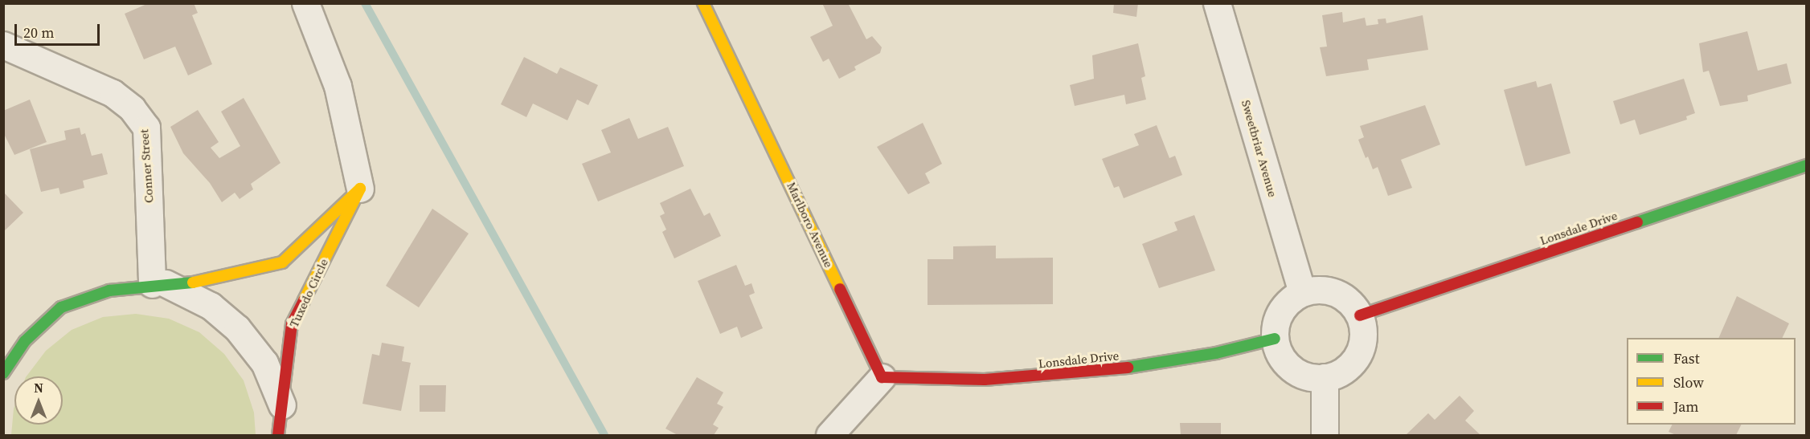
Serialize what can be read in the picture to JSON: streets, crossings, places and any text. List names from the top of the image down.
{
  "streets": {
    "street": [
      "Sweetbriar Avenue",
      "Conner Street",
      "Marlboro Avenue",
      "Lonsdale Drive",
      "Tuxedo Circle"
    ]
  },
  "crossings": [
    ["Sweetbriar Avenue", "Lonsdale Drive"],
    ["Marlboro Avenue", "Lonsdale Drive"]
  ],
  "legend": ["Fast", "Slow", "Jam"],
  "scale_bar": "20 m",
  "north": "top"
}
